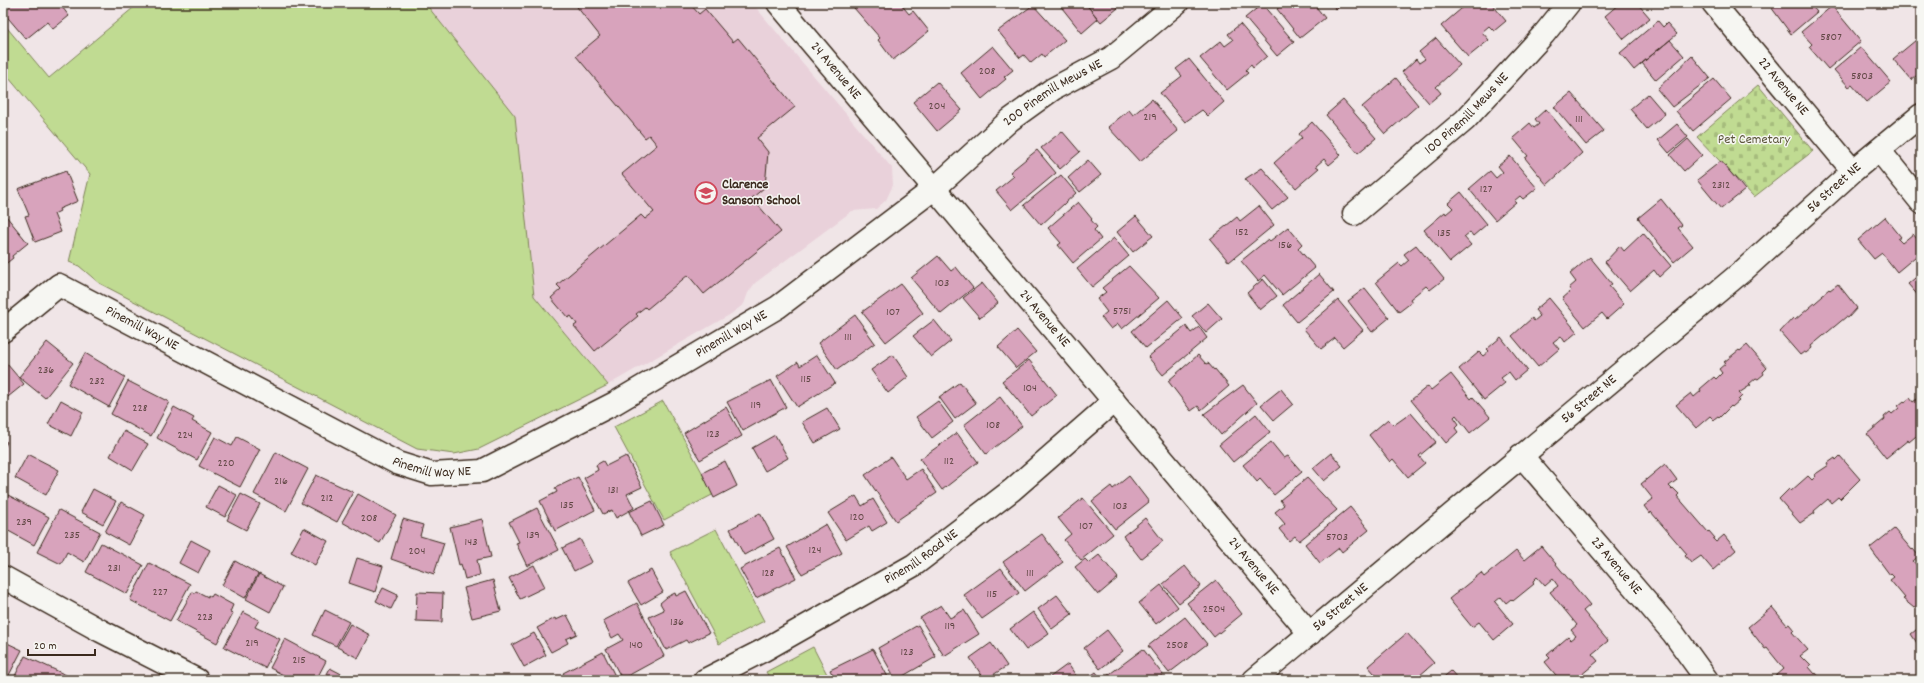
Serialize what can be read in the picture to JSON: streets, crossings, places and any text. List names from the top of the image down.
{
  "streets": {
    "street": [
      "24 Avenue NE",
      "22 Avenue NE",
      "200 Pinemill Mews NE",
      "100 Pinemill Mews NE",
      "56 Street NE",
      "Pinemill Way NE",
      "Pinemill Road NE",
      "23 Avenue NE"
    ]
  },
  "crossings": [
    ["24 Avenue NE", "200 Pinemill Mews NE"],
    ["24 Avenue NE", "56 Street NE"],
    ["24 Avenue NE", "Pinemill Way NE"],
    ["24 Avenue NE", "Pinemill Road NE"],
    ["22 Avenue NE", "56 Street NE"],
    ["200 Pinemill Mews NE", "Pinemill Way NE"],
    ["56 Street NE", "23 Avenue NE"]
  ],
  "parks": ["Pet Cemetary"],
  "places": {
    "school or university": ["Clarence Sansom School"]
  },
  "house_numbers": [
    "5807",
    "208",
    "5803",
    "204",
    "219",
    "111",
    "2312",
    "127",
    "152",
    "135",
    "156",
    "103",
    "5751",
    "107",
    "111",
    "236",
    "115",
    "232",
    "104",
    "119",
    "228",
    "108",
    "123",
    "224",
    "112",
    "220",
    "216",
    "131",
    "212",
    "135",
    "103",
    "120",
    "208",
    "239",
    "107",
    "235",
    "139",
    "5703",
    "143",
    "124",
    "204",
    "231",
    "128",
    "111",
    "227",
    "115",
    "2504",
    "223",
    "136",
    "119",
    "219",
    "140",
    "2508",
    "123",
    "215"
  ],
  "scale_bar": "20 m"
}
